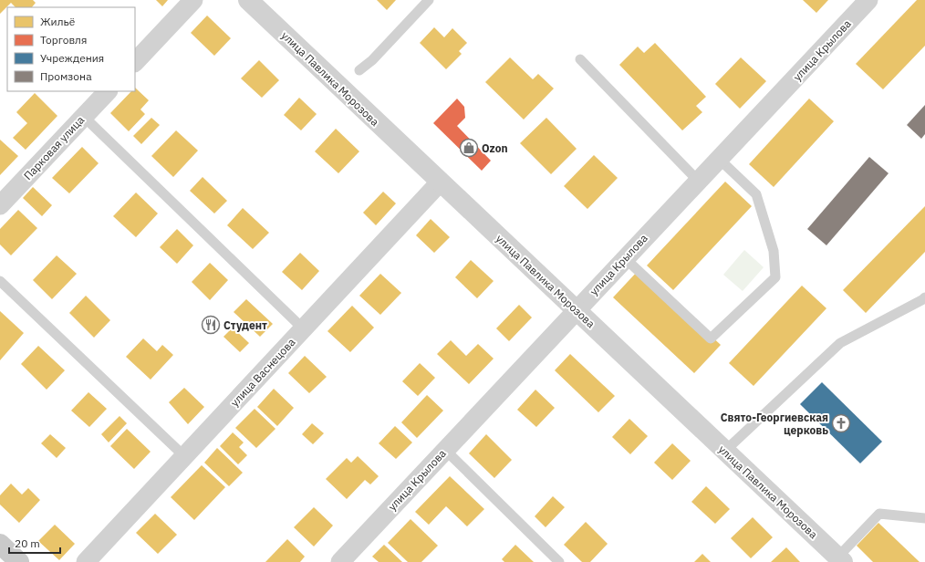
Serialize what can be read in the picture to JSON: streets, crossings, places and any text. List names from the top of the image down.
{
  "streets": {
    "street": [
      "улица Крылова",
      "улица Павлика Морозова",
      "Парковая улица",
      "улица Васнецова"
    ]
  },
  "crossings": [
    ["улица Крылова", "улица Павлика Морозова"],
    ["улица Павлика Морозова", "улица Васнецова"]
  ],
  "places": {
    "shop": ["Ozon"],
    "restaurant": ["Студент"],
    "church": ["Свято-Георгиевская церковь"]
  },
  "legend": [
    "Жильё",
    "Торговля",
    "Учреждения",
    "Промзона"
  ],
  "scale_bar": "20 m"
}
